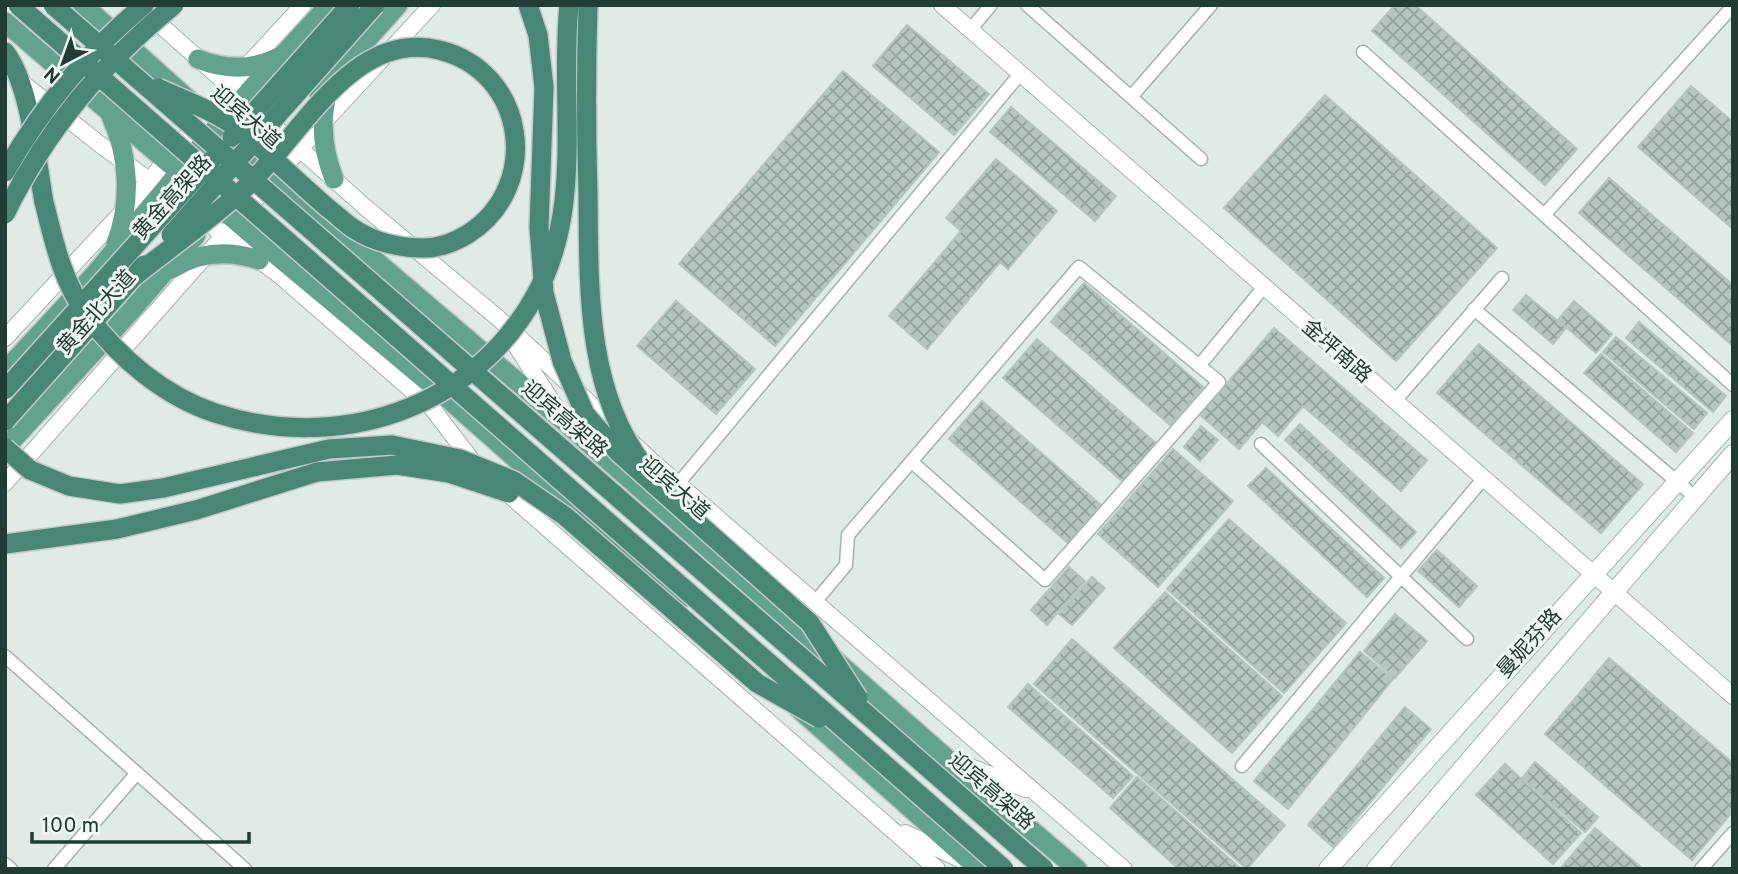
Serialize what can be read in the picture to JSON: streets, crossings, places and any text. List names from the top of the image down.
{
  "streets": {
    "highway": ["黄金高架路", "迎宾高架路"],
    "main road": ["迎宾大道", "黄金北大道", "曼妮芬路"],
    "street": ["金坪南路"]
  },
  "crossings": [
    ["迎宾大道", "黄金北大道"],
    ["金坪南路", "曼妮芬路"]
  ],
  "scale_bar": "100 m",
  "north": "bottom left"
}
